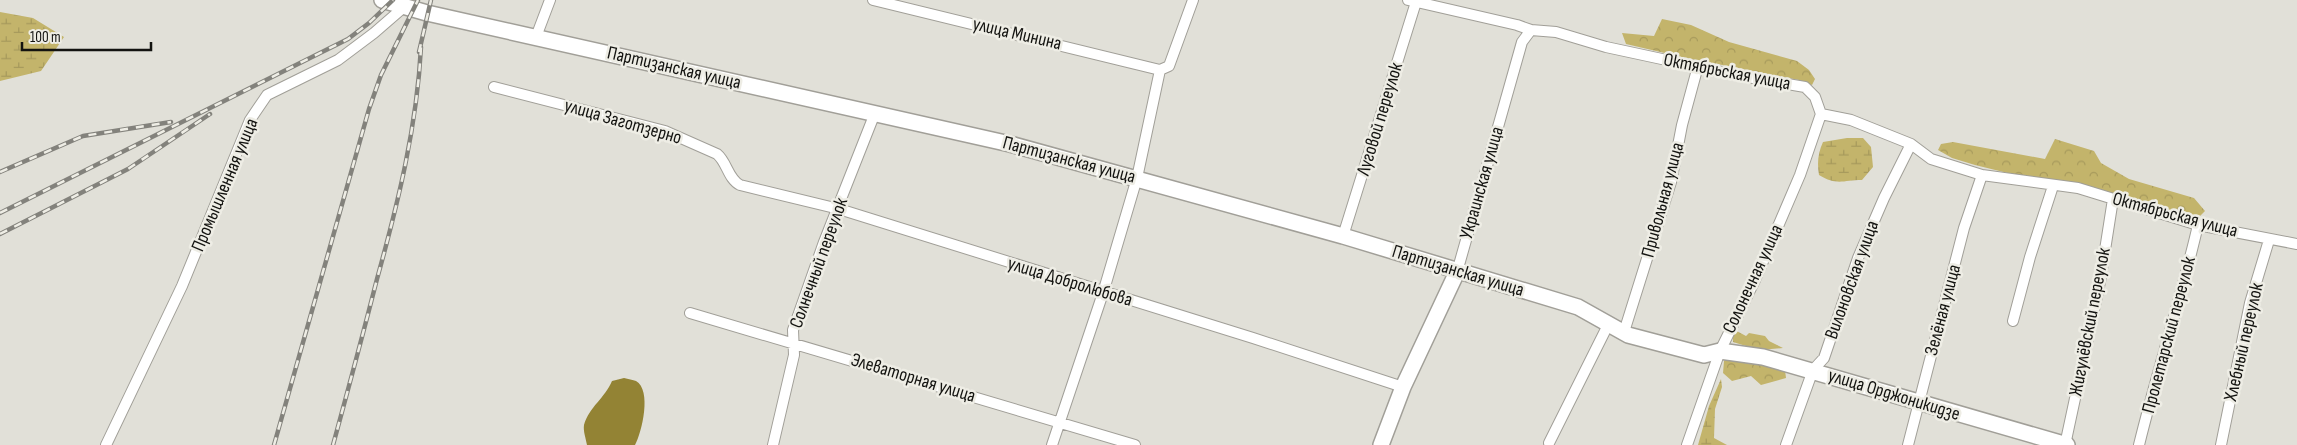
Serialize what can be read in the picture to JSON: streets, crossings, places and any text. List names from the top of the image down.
{
  "streets": {
    "street": [
      "улица Минина",
      "Партизанская улица",
      "Октябрьская улица",
      "Луговой переулок",
      "улица Заготзерно",
      "Украинская улица",
      "Промышленная улица",
      "Привольная улица",
      "Солнечный переулок",
      "Солонечная улица",
      "Вилоновская улица",
      "улица Добролюбова",
      "Зелёная улица",
      "Жигулёвский переулок",
      "Пролетарский переулок",
      "Хлебный переулок",
      "Элеваторная улица",
      "улица Орджоникидзе"
    ]
  },
  "crossings": [
    ["Партизанская улица", "Луговой переулок"],
    ["Партизанская улица", "Украинская улица"],
    ["Партизанская улица", "Промышленная улица"],
    ["Партизанская улица", "Привольная улица"],
    ["Партизанская улица", "Солнечный переулок"],
    ["Партизанская улица", "Солонечная улица"],
    ["Партизанская улица", "улица Орджоникидзе"],
    ["Октябрьская улица", "Луговой переулок"],
    ["Октябрьская улица", "Украинская улица"],
    ["Октябрьская улица", "Привольная улица"],
    ["Октябрьская улица", "Солонечная улица"],
    ["Октябрьская улица", "Вилоновская улица"],
    ["Октябрьская улица", "Зелёная улица"],
    ["Октябрьская улица", "Жигулёвский переулок"],
    ["Октябрьская улица", "Пролетарский переулок"],
    ["Октябрьская улица", "Хлебный переулок"],
    ["улица Заготзерно", "улица Добролюбова"],
    ["Украинская улица", "улица Добролюбова"],
    ["Солнечный переулок", "улица Добролюбова"],
    ["Солнечный переулок", "Элеваторная улица"],
    ["Солонечная улица", "улица Орджоникидзе"],
    ["Вилоновская улица", "улица Орджоникидзе"],
    ["Зелёная улица", "улица Орджоникидзе"],
    ["Жигулёвский переулок", "улица Орджоникидзе"]
  ],
  "scale_bar": "100 m"
}
